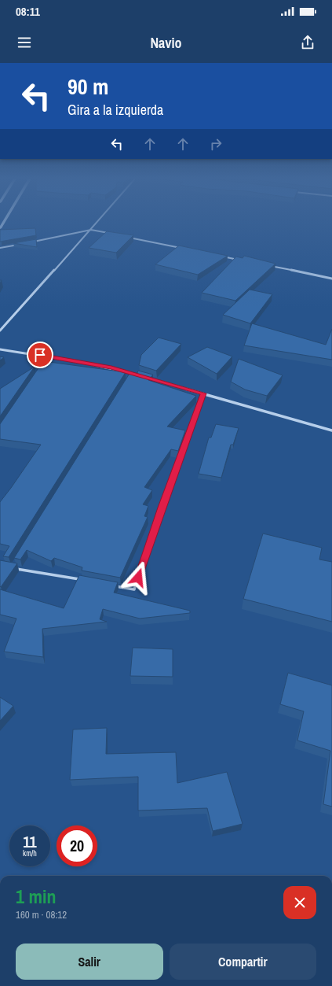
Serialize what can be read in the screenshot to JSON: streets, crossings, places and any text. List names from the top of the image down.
{
  "page": {
    "status": "08:11",
    "header": "Navio",
    "turn": ["90 m", "Gira a la izquierda"],
    "speed": "11 km/h",
    "limit": "20",
    "heading": ["1 min", "160 m · 08:12"],
    "buttons": ["Salir", "Compartir"]
  }
}
